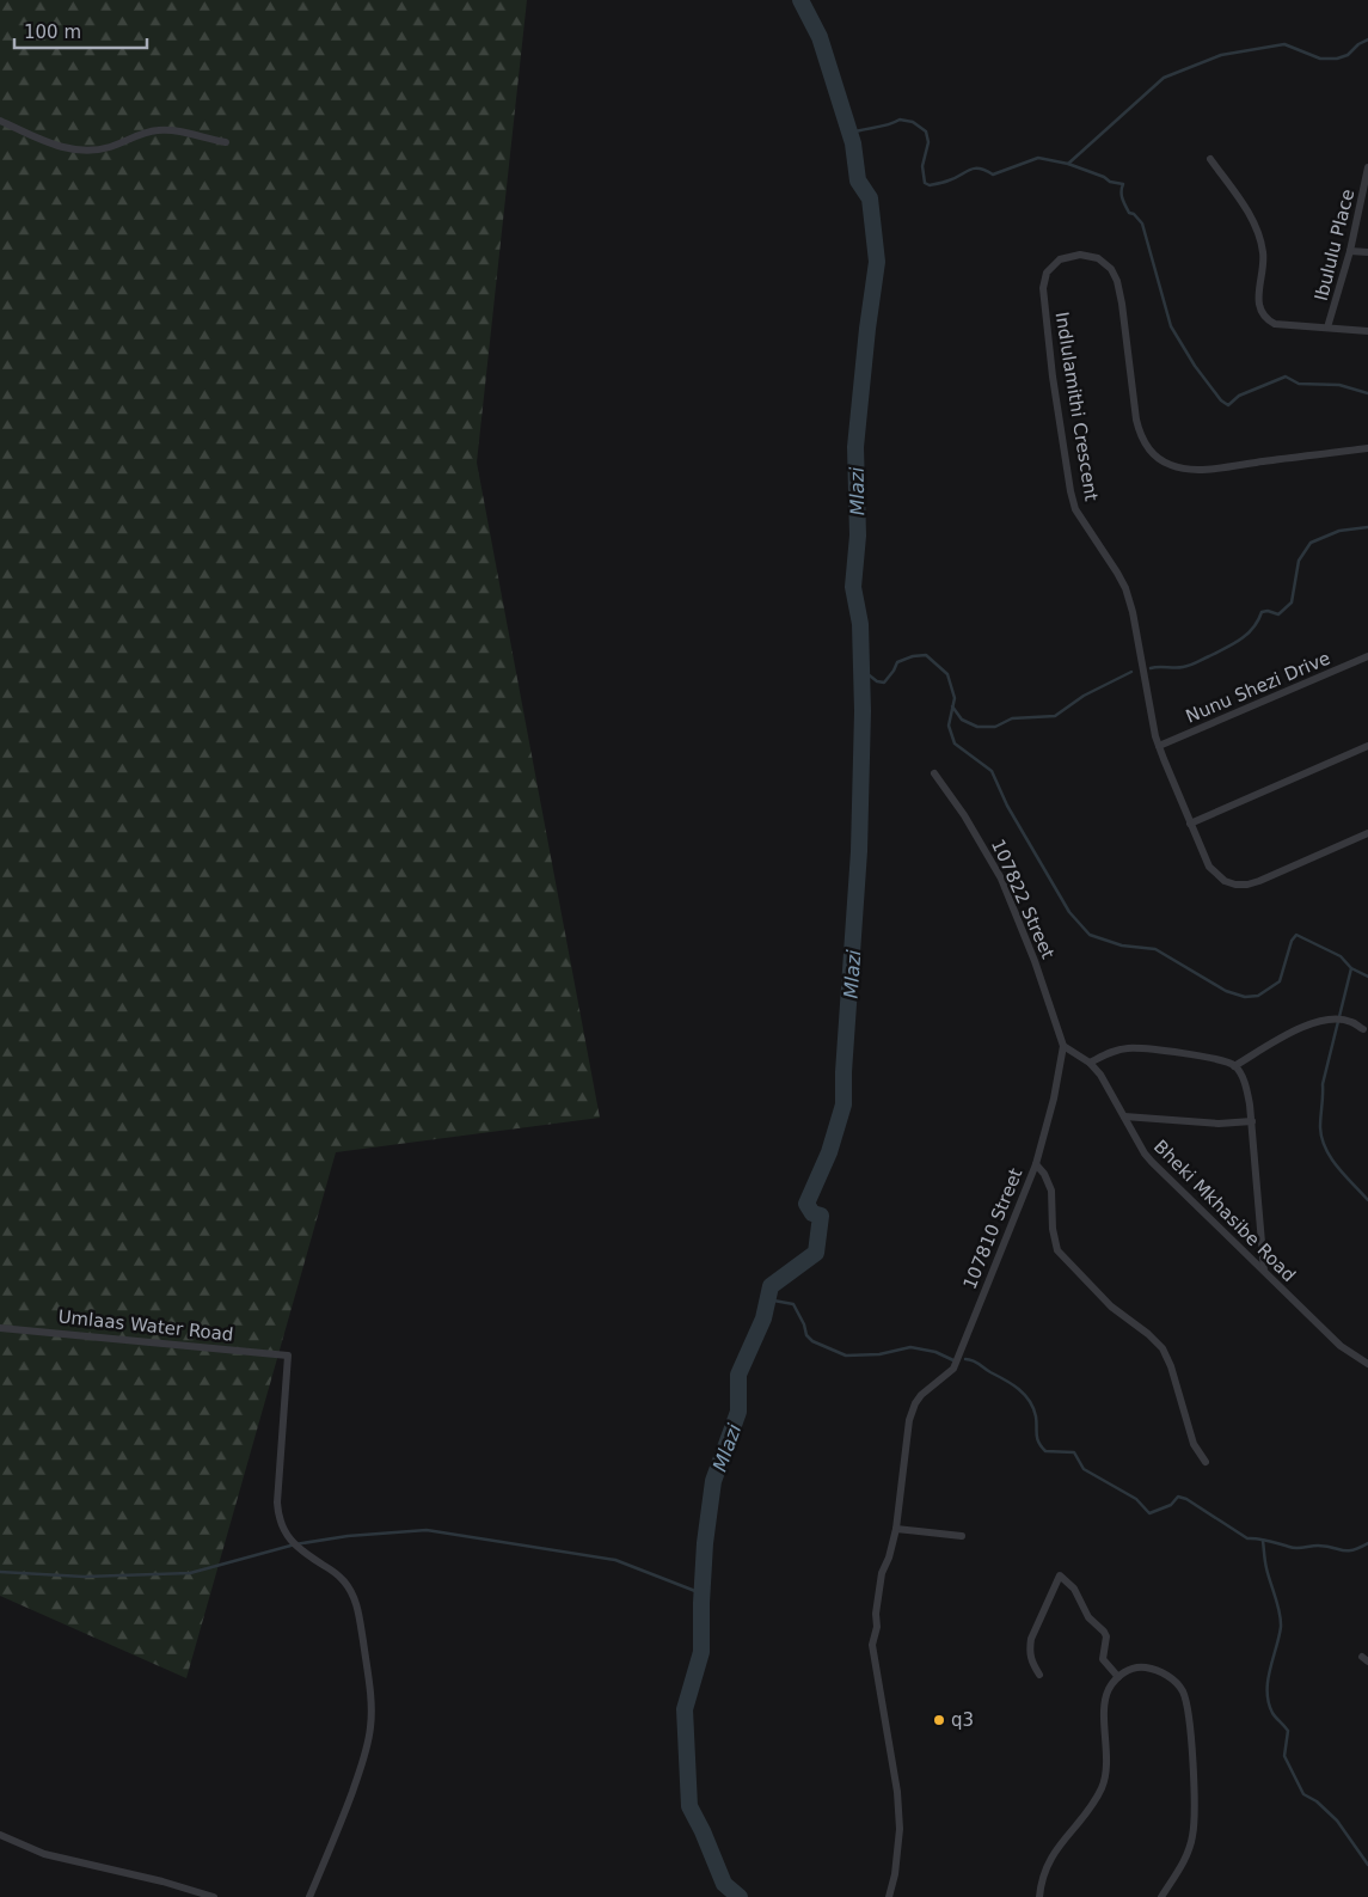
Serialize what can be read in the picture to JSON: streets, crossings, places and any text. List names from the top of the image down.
{
  "streets": {
    "street": [
      "Ibululu Place",
      "Indlulamithi Crescent",
      "Nunu Shezi Drive",
      "107822 Street",
      "Bheki Mkhasibe Road",
      "107810 Street",
      "Umlaas Water Road"
    ]
  },
  "crossings": [
    ["Indlulamithi Crescent", "Nunu Shezi Drive"],
    ["107822 Street", "Bheki Mkhasibe Road"],
    ["107822 Street", "107810 Street"],
    ["Bheki Mkhasibe Road", "107810 Street"]
  ],
  "water": ["Mlazi"],
  "places": ["q3"],
  "scale_bar": "100 m"
}
